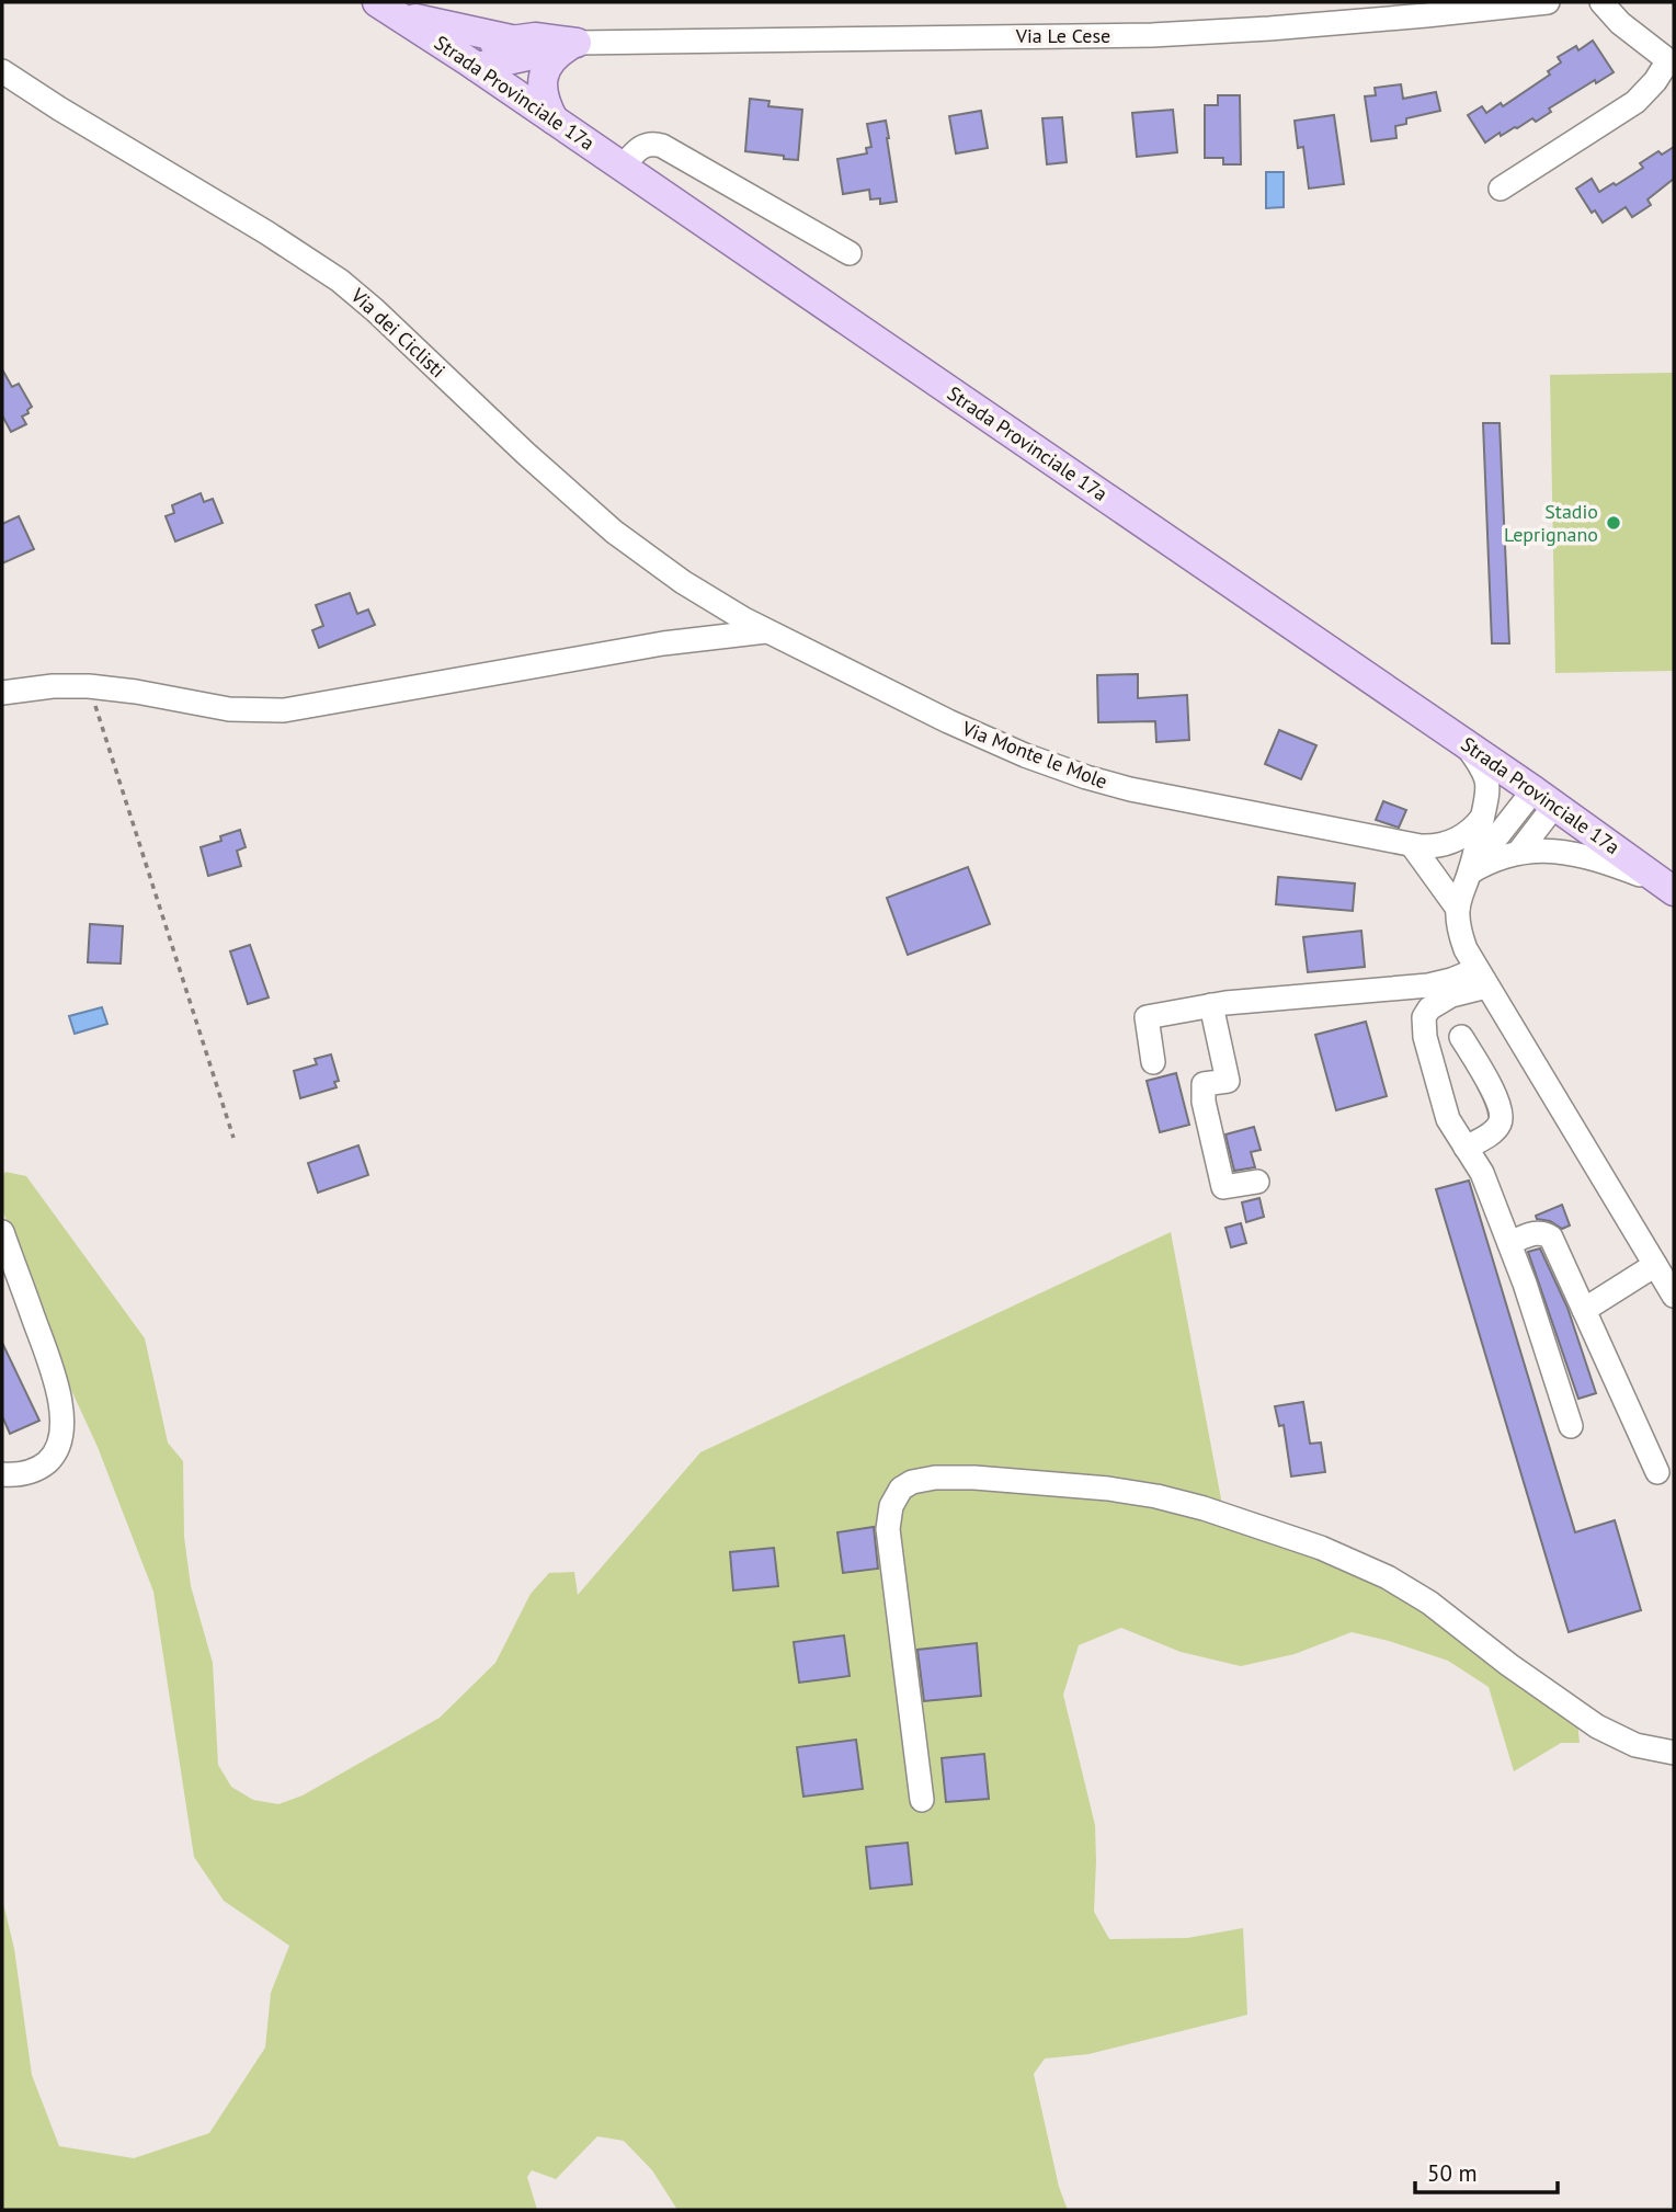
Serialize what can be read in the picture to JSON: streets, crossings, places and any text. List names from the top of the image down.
{
  "streets": {
    "main road": ["Strada Provinciale 17a"],
    "street": ["Via Le Cese", "Via dei Ciclisti", "Via Monte le Mole"]
  },
  "crossings": [
    ["Via dei Ciclisti", "Via Monte le Mole"]
  ],
  "places": ["Stadio Leprignano"],
  "scale_bar": "50 m"
}
